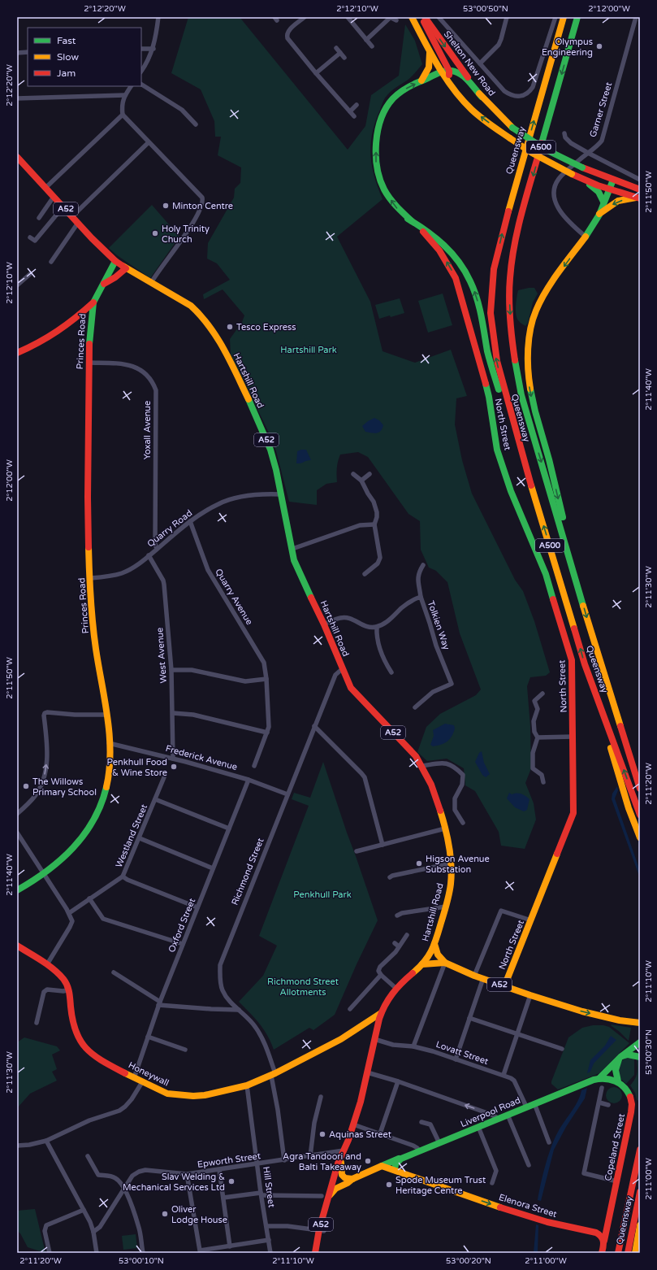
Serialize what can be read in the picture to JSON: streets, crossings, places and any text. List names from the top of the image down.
{
  "streets": {
    "main road": [
      "Shelton New Road",
      "A500",
      "Queensway",
      "A52",
      "Princes Road",
      "Hartshill Road",
      "North Street",
      "Honeywall",
      "Liverpool Road",
      "Copeland Street",
      "Elenora Street"
    ],
    "street": [
      "Garner Street",
      "Yoxall Avenue",
      "Quarry Road",
      "Quarry Avenue",
      "Tolkien Way",
      "West Avenue",
      "Frederick Avenue",
      "Westland Street",
      "Richmond Street",
      "Oxford Street",
      "Lovatt Street",
      "Epworth Street",
      "Hill Street"
    ]
  },
  "crossings": [
    ["A52", "Hartshill Road"],
    ["A52", "North Street"],
    ["A52", "Liverpool Road"],
    ["Princes Road", "Hartshill Road"],
    ["Princes Road", "Yoxall Avenue"],
    ["Princes Road", "Quarry Road"],
    ["Princes Road", "Frederick Avenue"],
    ["Hartshill Road", "Quarry Road"],
    ["Hartshill Road", "Richmond Street"],
    ["Hartshill Road", "Lovatt Street"],
    ["Hartshill Road", "Honeywall"],
    ["Hartshill Road", "Liverpool Road"],
    ["Hartshill Road", "Epworth Street"],
    ["Yoxall Avenue", "Quarry Road"],
    ["Quarry Road", "Quarry Avenue"],
    ["Quarry Road", "West Avenue"],
    ["West Avenue", "Frederick Avenue"],
    ["Frederick Avenue", "Richmond Street"],
    ["Frederick Avenue", "Oxford Street"],
    ["Richmond Street", "Honeywall"],
    ["Richmond Street", "Epworth Street"],
    ["Oxford Street", "Honeywall"],
    ["Lovatt Street", "Liverpool Road"],
    ["Honeywall", "Hill Street"],
    ["Liverpool Road", "Elenora Street"],
    ["Epworth Street", "Hill Street"]
  ],
  "one_way": ["Elenora Street"],
  "parks": ["Hartshill Park", "Penkhull Park", "Richmond Street Allotments"],
  "places": [
    "Olympus Engineering",
    "Minton Centre",
    "Holy Trinity Church",
    "Tesco Express",
    "Penkhull Food & Wine Store",
    "The Willows Primary School",
    "Higson Avenue Substation",
    "Aquinas Street",
    "Agra Tandoori and Balti Takeaway",
    "Slav Welding & Mechanical Services Ltd",
    "Spode Museum Trust Heritage Centre",
    "Oliver Lodge House"
  ],
  "legend": ["Fast", "Slow", "Jam"],
  "coordinates": [
    "2°12'20\"W",
    "2°12'10\"W",
    "53°00'50\"N",
    "2°12'00\"W",
    "2°11'50\"W",
    "2°11'40\"W",
    "2°11'30\"W",
    "2°11'20\"W",
    "2°11'10\"W",
    "53°00'30\"N",
    "2°11'00\"W",
    "53°00'10\"N",
    "53°00'20\"N"
  ]
}
